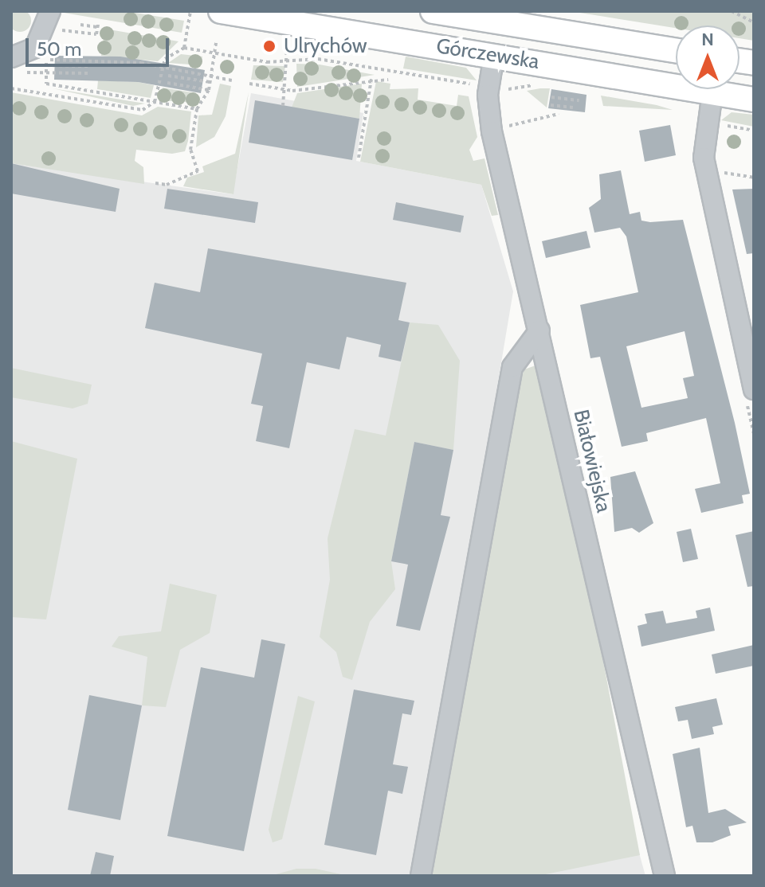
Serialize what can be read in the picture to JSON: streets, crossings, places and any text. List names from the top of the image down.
{
  "streets": {
    "main road": ["Górczewska"],
    "street": ["Białowiejska"]
  },
  "crossings": [
    ["Górczewska", "Białowiejska"]
  ],
  "places": ["Ulrychów"],
  "scale_bar": "50 m",
  "north": "top"
}
